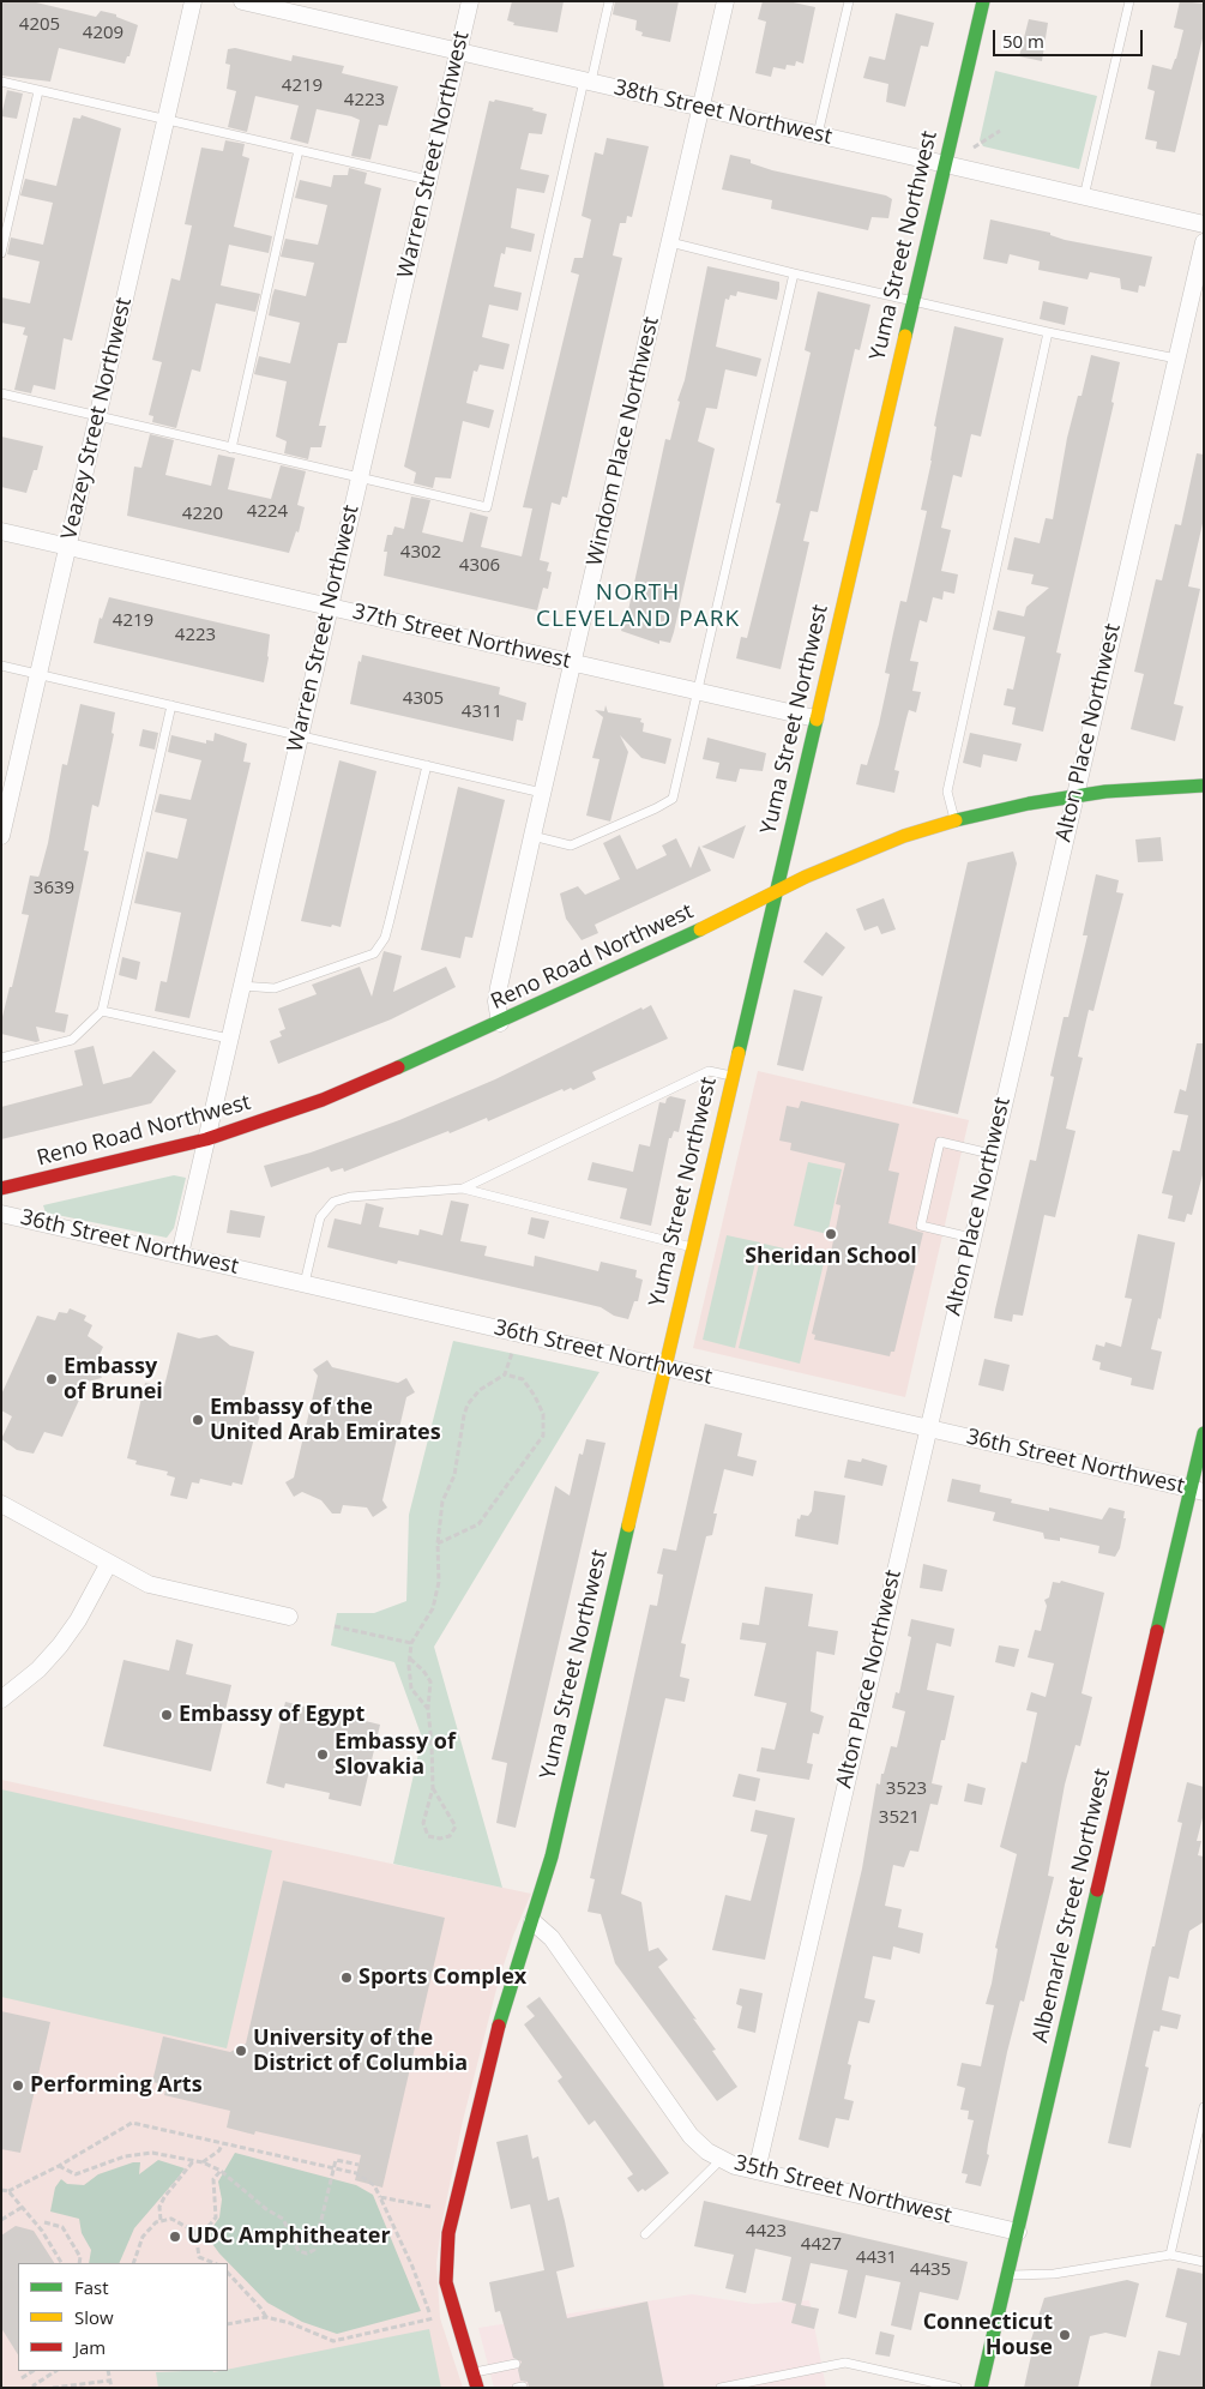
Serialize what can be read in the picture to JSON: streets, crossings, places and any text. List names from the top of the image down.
{
  "streets": {
    "street": [
      "38th Street Northwest",
      "Warren Street Northwest",
      "Yuma Street Northwest",
      "Veazey Street Northwest",
      "Windom Place Northwest",
      "37th Street Northwest",
      "Alton Place Northwest",
      "Reno Road Northwest",
      "36th Street Northwest",
      "Albemarle Street Northwest",
      "35th Street Northwest"
    ]
  },
  "crossings": [
    ["38th Street Northwest", "Warren Street Northwest"],
    ["38th Street Northwest", "Yuma Street Northwest"],
    ["38th Street Northwest", "Windom Place Northwest"],
    ["Warren Street Northwest", "37th Street Northwest"],
    ["Warren Street Northwest", "Reno Road Northwest"],
    ["Warren Street Northwest", "36th Street Northwest"],
    ["Yuma Street Northwest", "37th Street Northwest"],
    ["Yuma Street Northwest", "Reno Road Northwest"],
    ["Yuma Street Northwest", "36th Street Northwest"],
    ["Yuma Street Northwest", "35th Street Northwest"],
    ["Veazey Street Northwest", "37th Street Northwest"],
    ["Windom Place Northwest", "37th Street Northwest"],
    ["Windom Place Northwest", "Reno Road Northwest"],
    ["Alton Place Northwest", "Reno Road Northwest"],
    ["Alton Place Northwest", "36th Street Northwest"],
    ["Alton Place Northwest", "35th Street Northwest"],
    ["36th Street Northwest", "Albemarle Street Northwest"],
    ["Albemarle Street Northwest", "35th Street Northwest"]
  ],
  "districts": ["NORTH CLEVELAND PARK"],
  "places": [
    "Sheridan School",
    "Embassy of Brunei",
    "Embassy of the United Arab Emirates",
    "Embassy of Egypt",
    "Embassy of Slovakia",
    "Sports Complex",
    "University of the District of Columbia",
    "Performing Arts",
    "UDC Amphitheater",
    "Connecticut House"
  ],
  "house_numbers": [
    "4205",
    "4209",
    "4219",
    "4223",
    "4224",
    "4220",
    "4302",
    "4306",
    "4219",
    "4223",
    "4305",
    "4311",
    "3639",
    "3523",
    "3521",
    "4423",
    "4427",
    "4431",
    "4435"
  ],
  "legend": ["Fast", "Slow", "Jam"],
  "scale_bar": "50 m"
}
